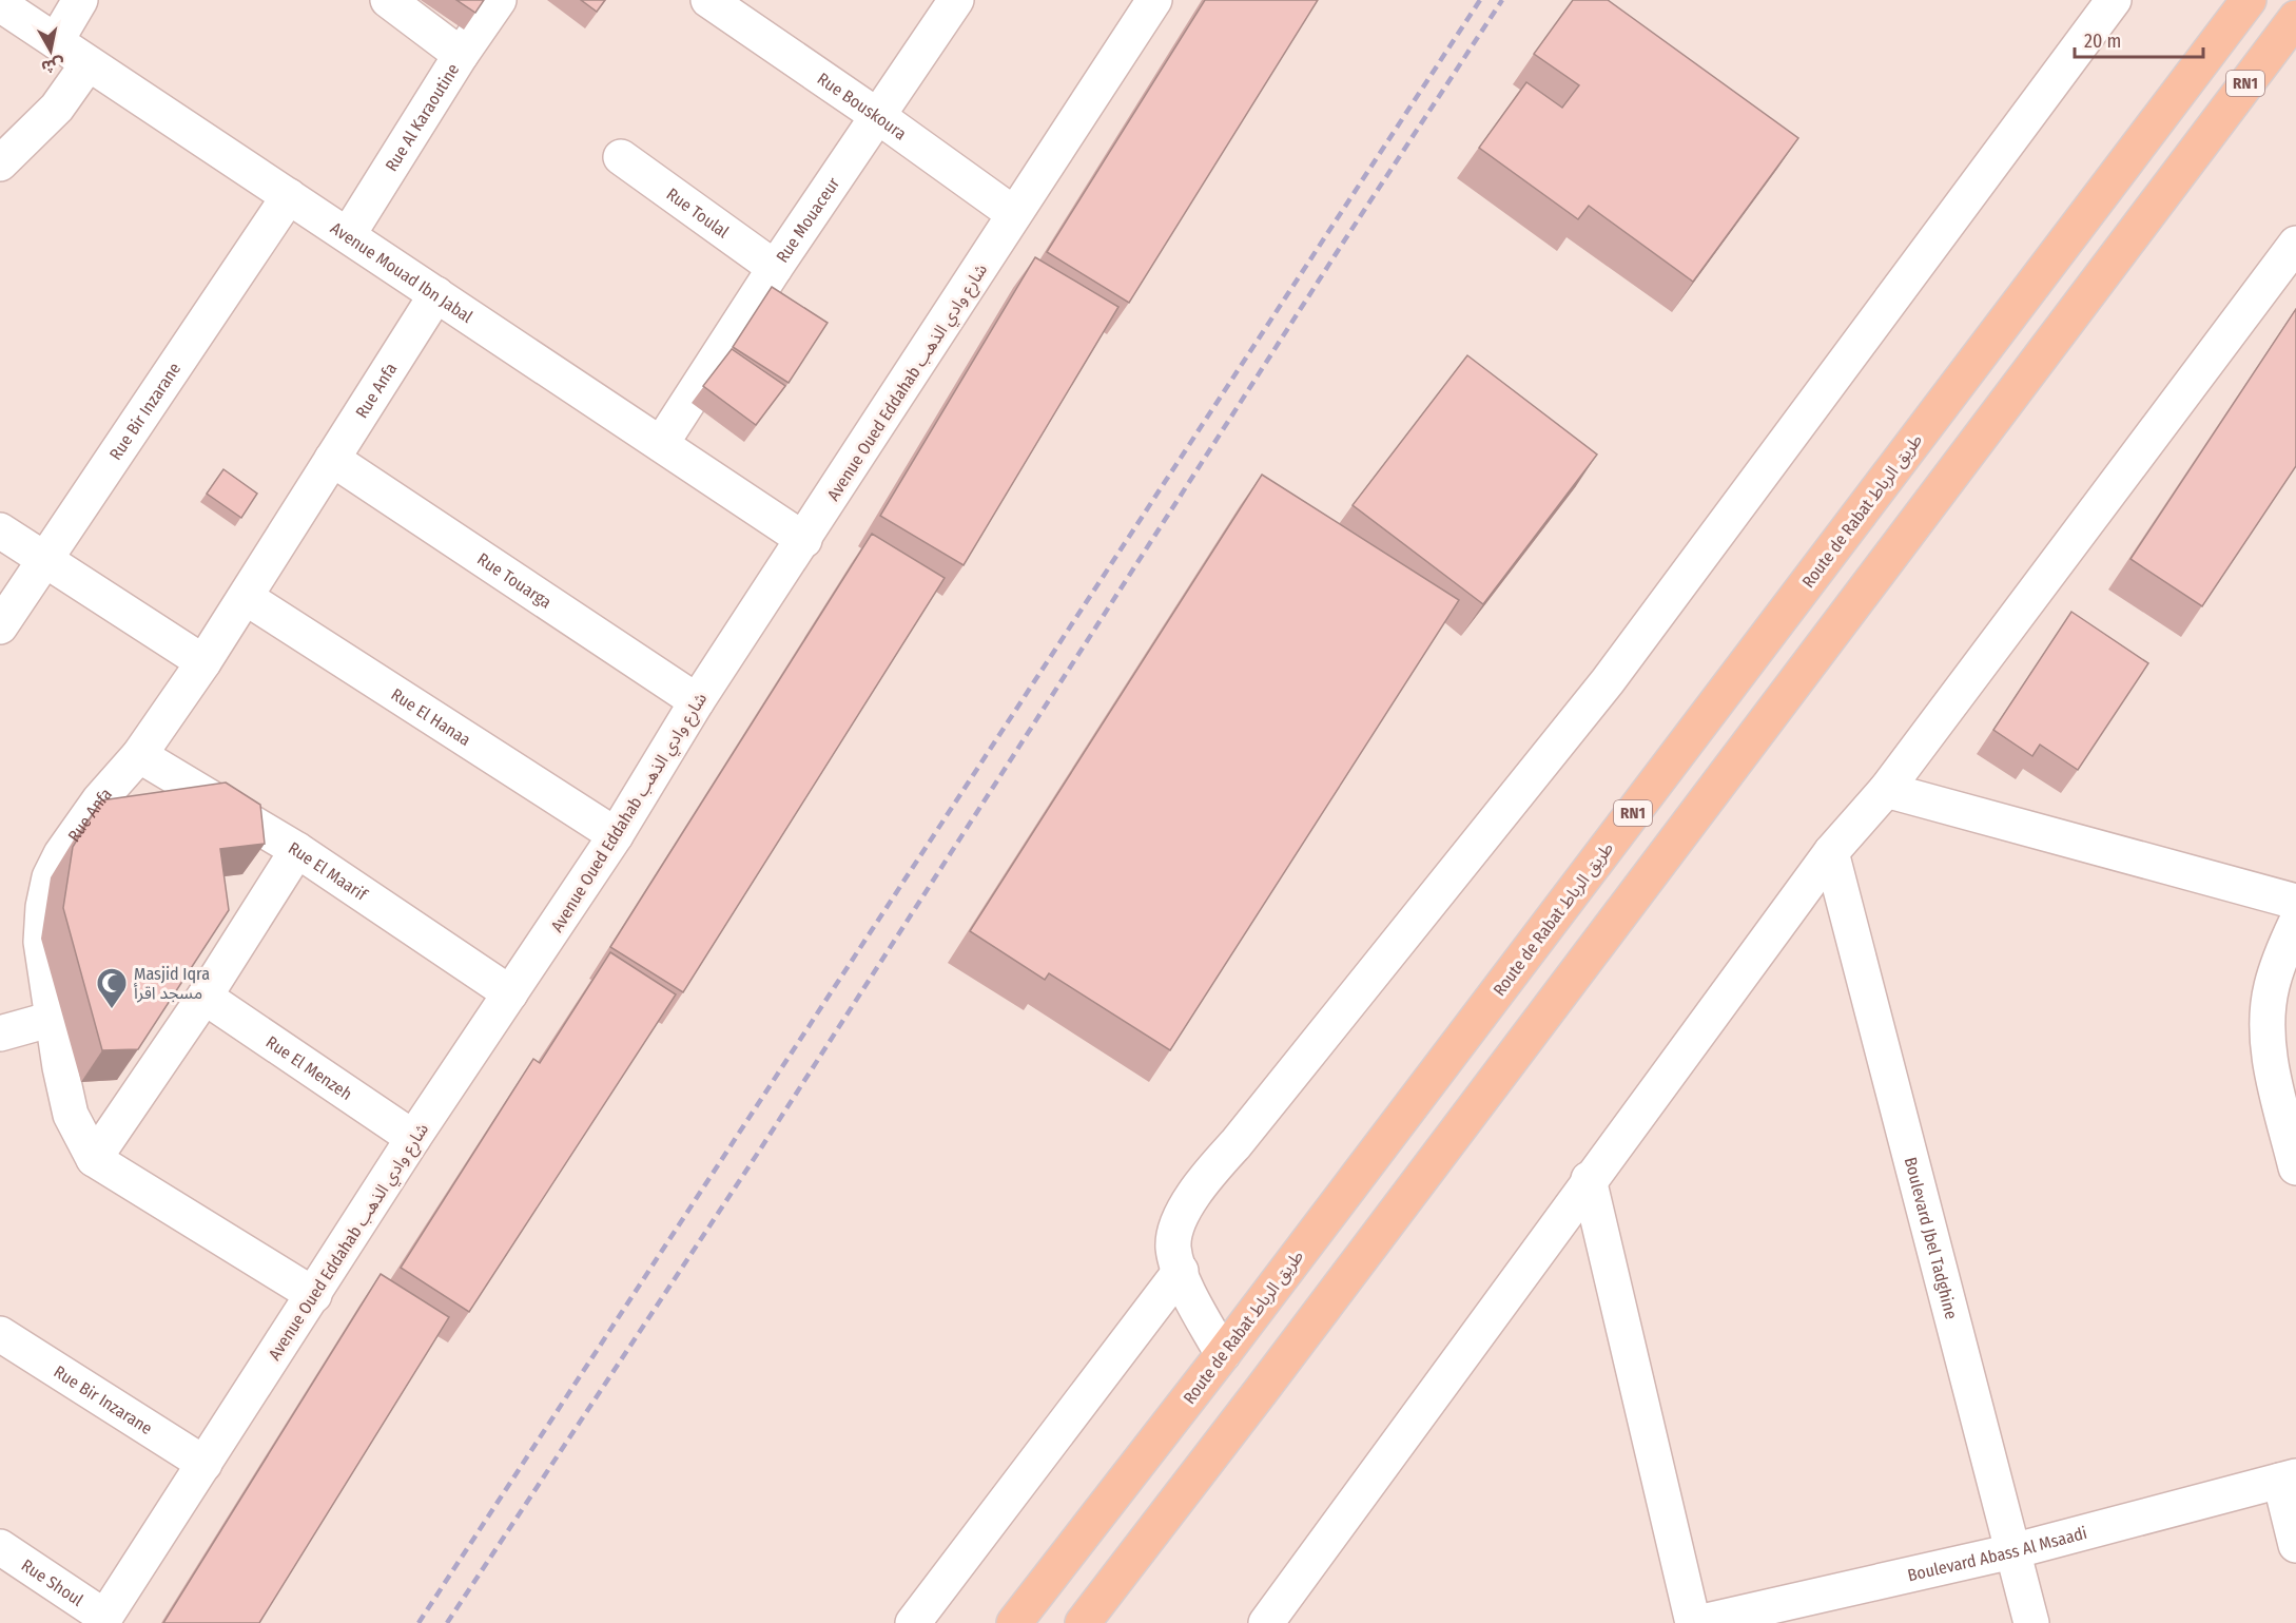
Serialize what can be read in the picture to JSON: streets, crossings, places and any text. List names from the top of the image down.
{
  "streets": {
    "main road": ["RN1", "Route de Rabat طريق الرباط"],
    "street": [
      "Rue Bouskoura",
      "Rue Al Karaoutine",
      "Rue Toulal",
      "Rue Mouaceur",
      "Avenue Mouad Ibn Jabal",
      "Avenue Oued Eddahab شارع وادي الذهب",
      "Rue Anfa",
      "Rue Bir Inzarane",
      "Rue Touarga",
      "Rue El Hanaa",
      "Rue El Maarif",
      "Rue El Menzeh",
      "Boulevard Jbel Tadghine",
      "Boulevard Abass Al Msaadi",
      "Rue Shoul"
    ]
  },
  "crossings": [
    ["Rue Bouskoura", "Rue Mouaceur"],
    ["Rue Bouskoura", "Avenue Oued Eddahab شارع وادي الذهب"],
    ["Rue Al Karaoutine", "Avenue Mouad Ibn Jabal"],
    ["Rue Toulal", "Rue Mouaceur"],
    ["Rue Mouaceur", "Avenue Mouad Ibn Jabal"],
    ["Avenue Mouad Ibn Jabal", "Avenue Oued Eddahab شارع وادي الذهب"],
    ["Avenue Mouad Ibn Jabal", "Rue Anfa"],
    ["Avenue Mouad Ibn Jabal", "Rue Bir Inzarane"],
    ["Avenue Oued Eddahab شارع وادي الذهب", "Rue Bir Inzarane"],
    ["Avenue Oued Eddahab شارع وادي الذهب", "Rue Touarga"],
    ["Avenue Oued Eddahab شارع وادي الذهب", "Rue El Hanaa"],
    ["Avenue Oued Eddahab شارع وادي الذهب", "Rue El Maarif"],
    ["Avenue Oued Eddahab شارع وادي الذهب", "Rue El Menzeh"],
    ["Avenue Oued Eddahab شارع وادي الذهب", "Rue Shoul"],
    ["Rue Anfa", "Rue Touarga"],
    ["Rue Anfa", "Rue El Hanaa"],
    ["Rue Anfa", "Rue El Maarif"],
    ["Boulevard Jbel Tadghine", "Boulevard Abass Al Msaadi"]
  ],
  "places": {
    "mosque": ["Masjid Iqra مسجد اقرأ"]
  },
  "scale_bar": "20 m",
  "north": "bottom"
}
